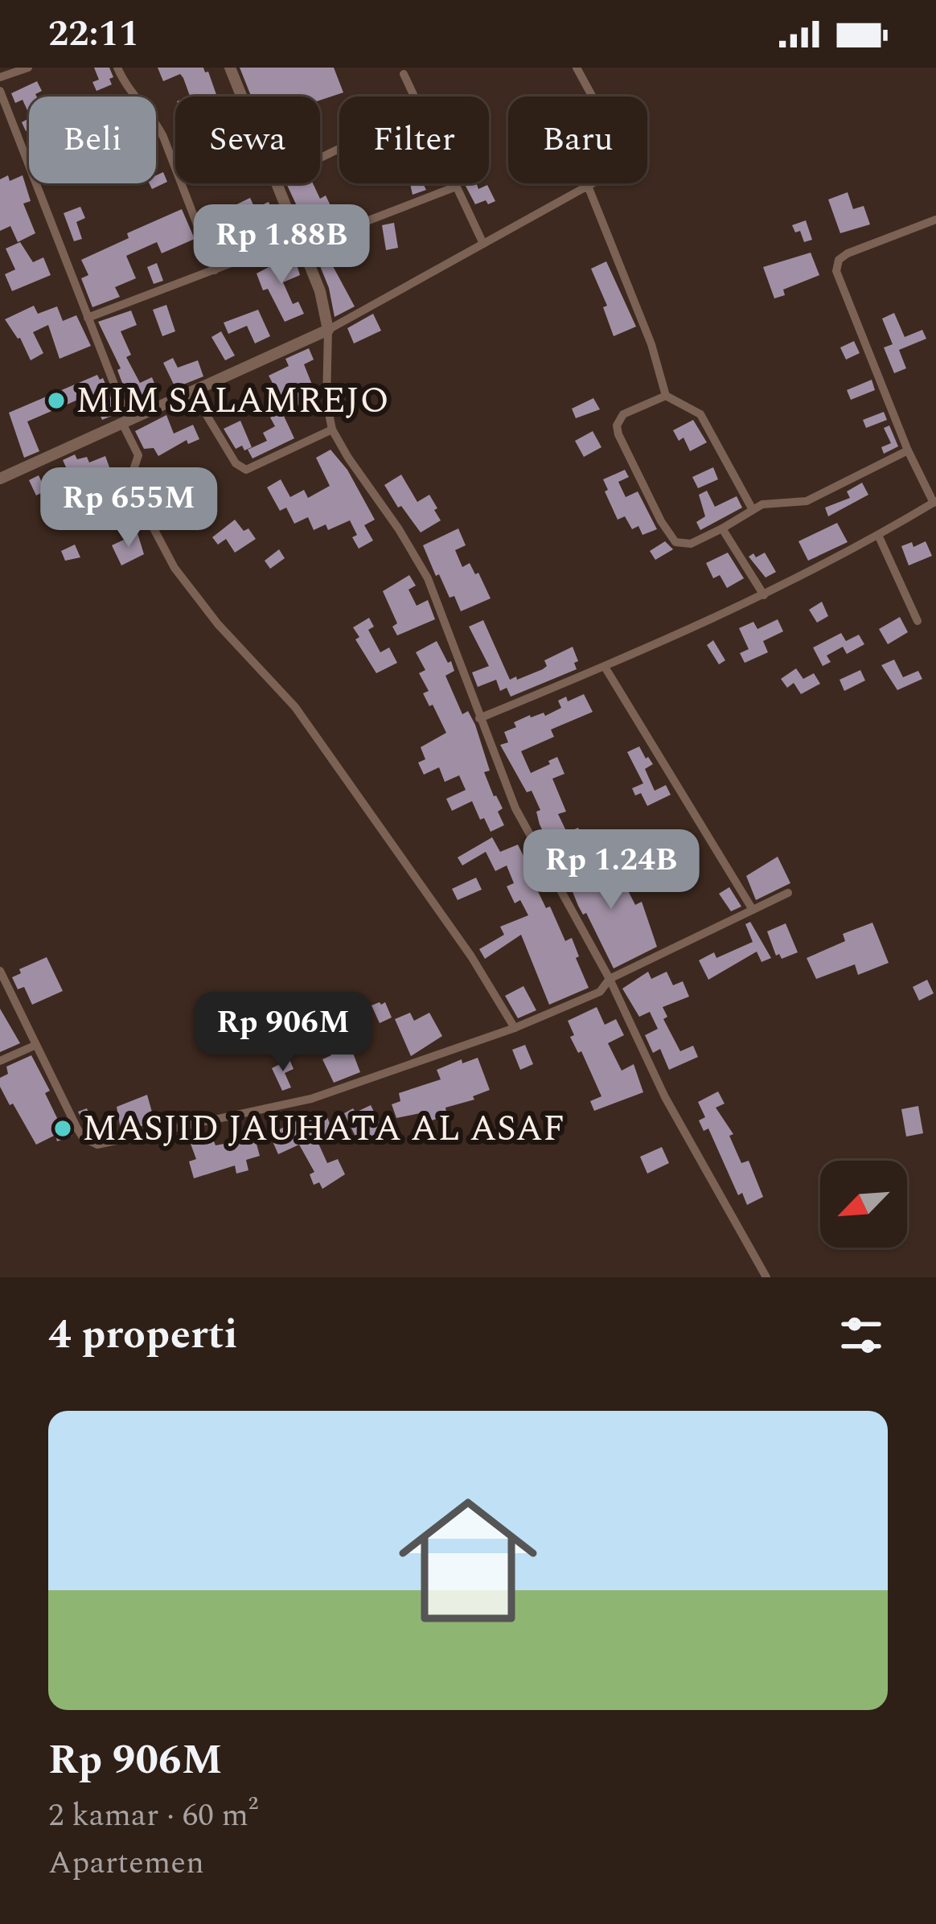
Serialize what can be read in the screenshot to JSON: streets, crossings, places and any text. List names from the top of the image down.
{
  "places": ["MIM SALAMREJO", "MASJID JAUHATA AL ASAF"],
  "north": "bottom left",
  "page": {
    "status": "22:11",
    "chip": [
      "Beli",
      "Sewa",
      "Filter",
      "Baru"
    ],
    "price": [
      "Rp 1.88B",
      "Rp 655M",
      "Rp 1.24B",
      "Rp 906M"
    ],
    "heading": "4 properti",
    "list": [
      {
        "name": "Rp 906M",
        "note": "2 kamar · 60 m² · Apartemen"
      }
    ]
  }
}
